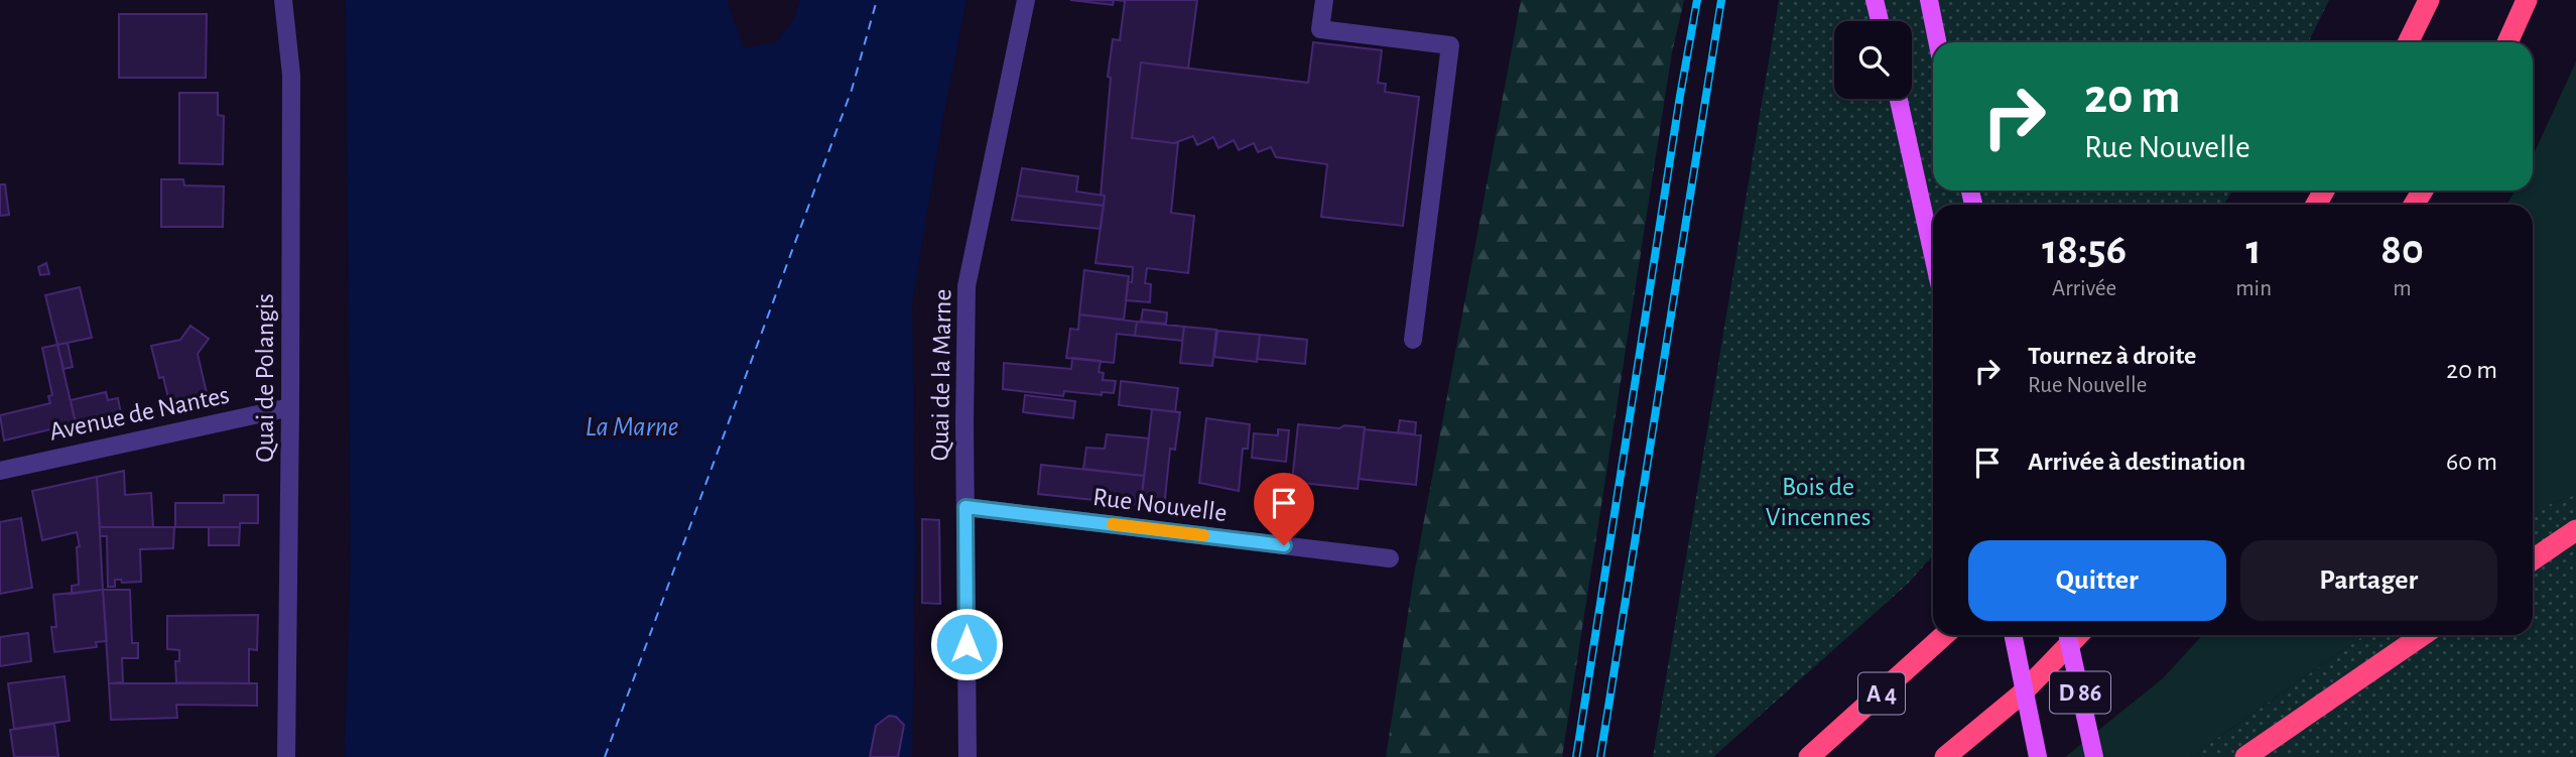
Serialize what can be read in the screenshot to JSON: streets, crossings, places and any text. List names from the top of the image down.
{
  "streets": {
    "highway": ["A 4"],
    "main road": ["D 86"],
    "street": [
      "Quai de la Marne",
      "Quai de Polangis",
      "Avenue de Nantes",
      "Rue Nouvelle"
    ]
  },
  "crossings": [
    ["Quai de la Marne", "Rue Nouvelle"],
    ["Quai de Polangis", "Avenue de Nantes"]
  ],
  "water": ["La Marne"],
  "parks": ["Bois de Vincennes"],
  "page": {
    "turn": ["20 m", "Rue Nouvelle"],
    "eta": [
      "18:56",
      "Arrivée",
      "1",
      "min",
      "80",
      "m"
    ],
    "list": [
      {
        "name": "Tournez à droite",
        "note": "Rue Nouvelle",
        "value": "20 m"
      },
      {
        "name": "Arrivée à destination",
        "value": "60 m"
      }
    ],
    "buttons": ["Quitter", "Partager"]
  }
}
